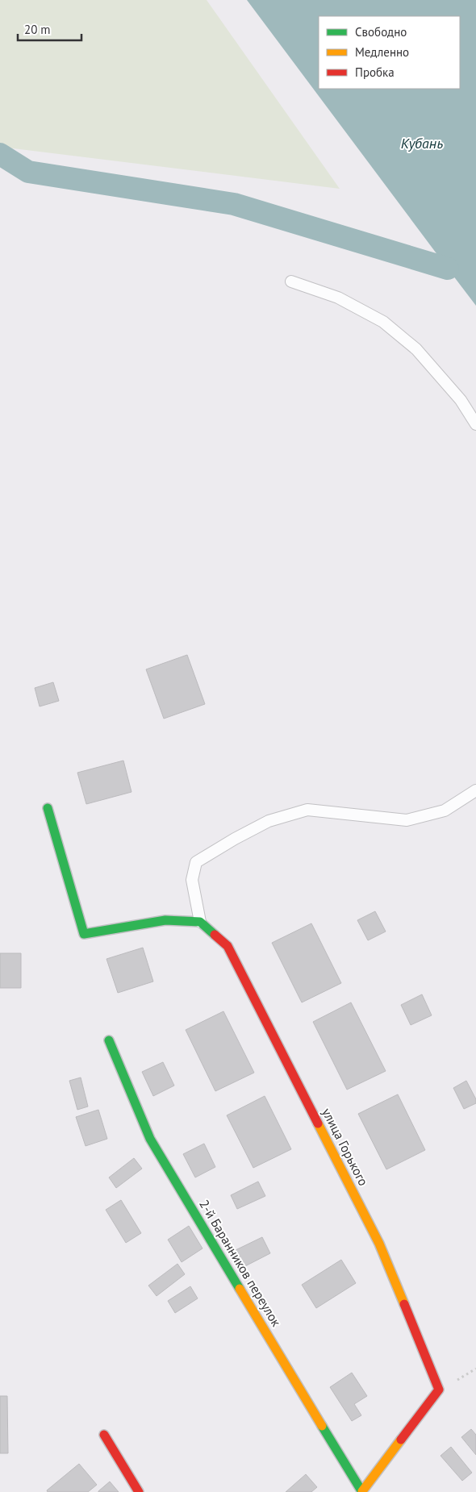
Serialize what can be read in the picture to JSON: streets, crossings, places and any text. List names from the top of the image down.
{
  "streets": {
    "street": ["улица Горького", "2-й Баранников переулок"]
  },
  "crossings": [
    ["улица Горького", "2-й Баранников переулок"]
  ],
  "water": ["Кубань"],
  "legend": ["Свободно", "Медленно", "Пробка"],
  "scale_bar": "20 m"
}
